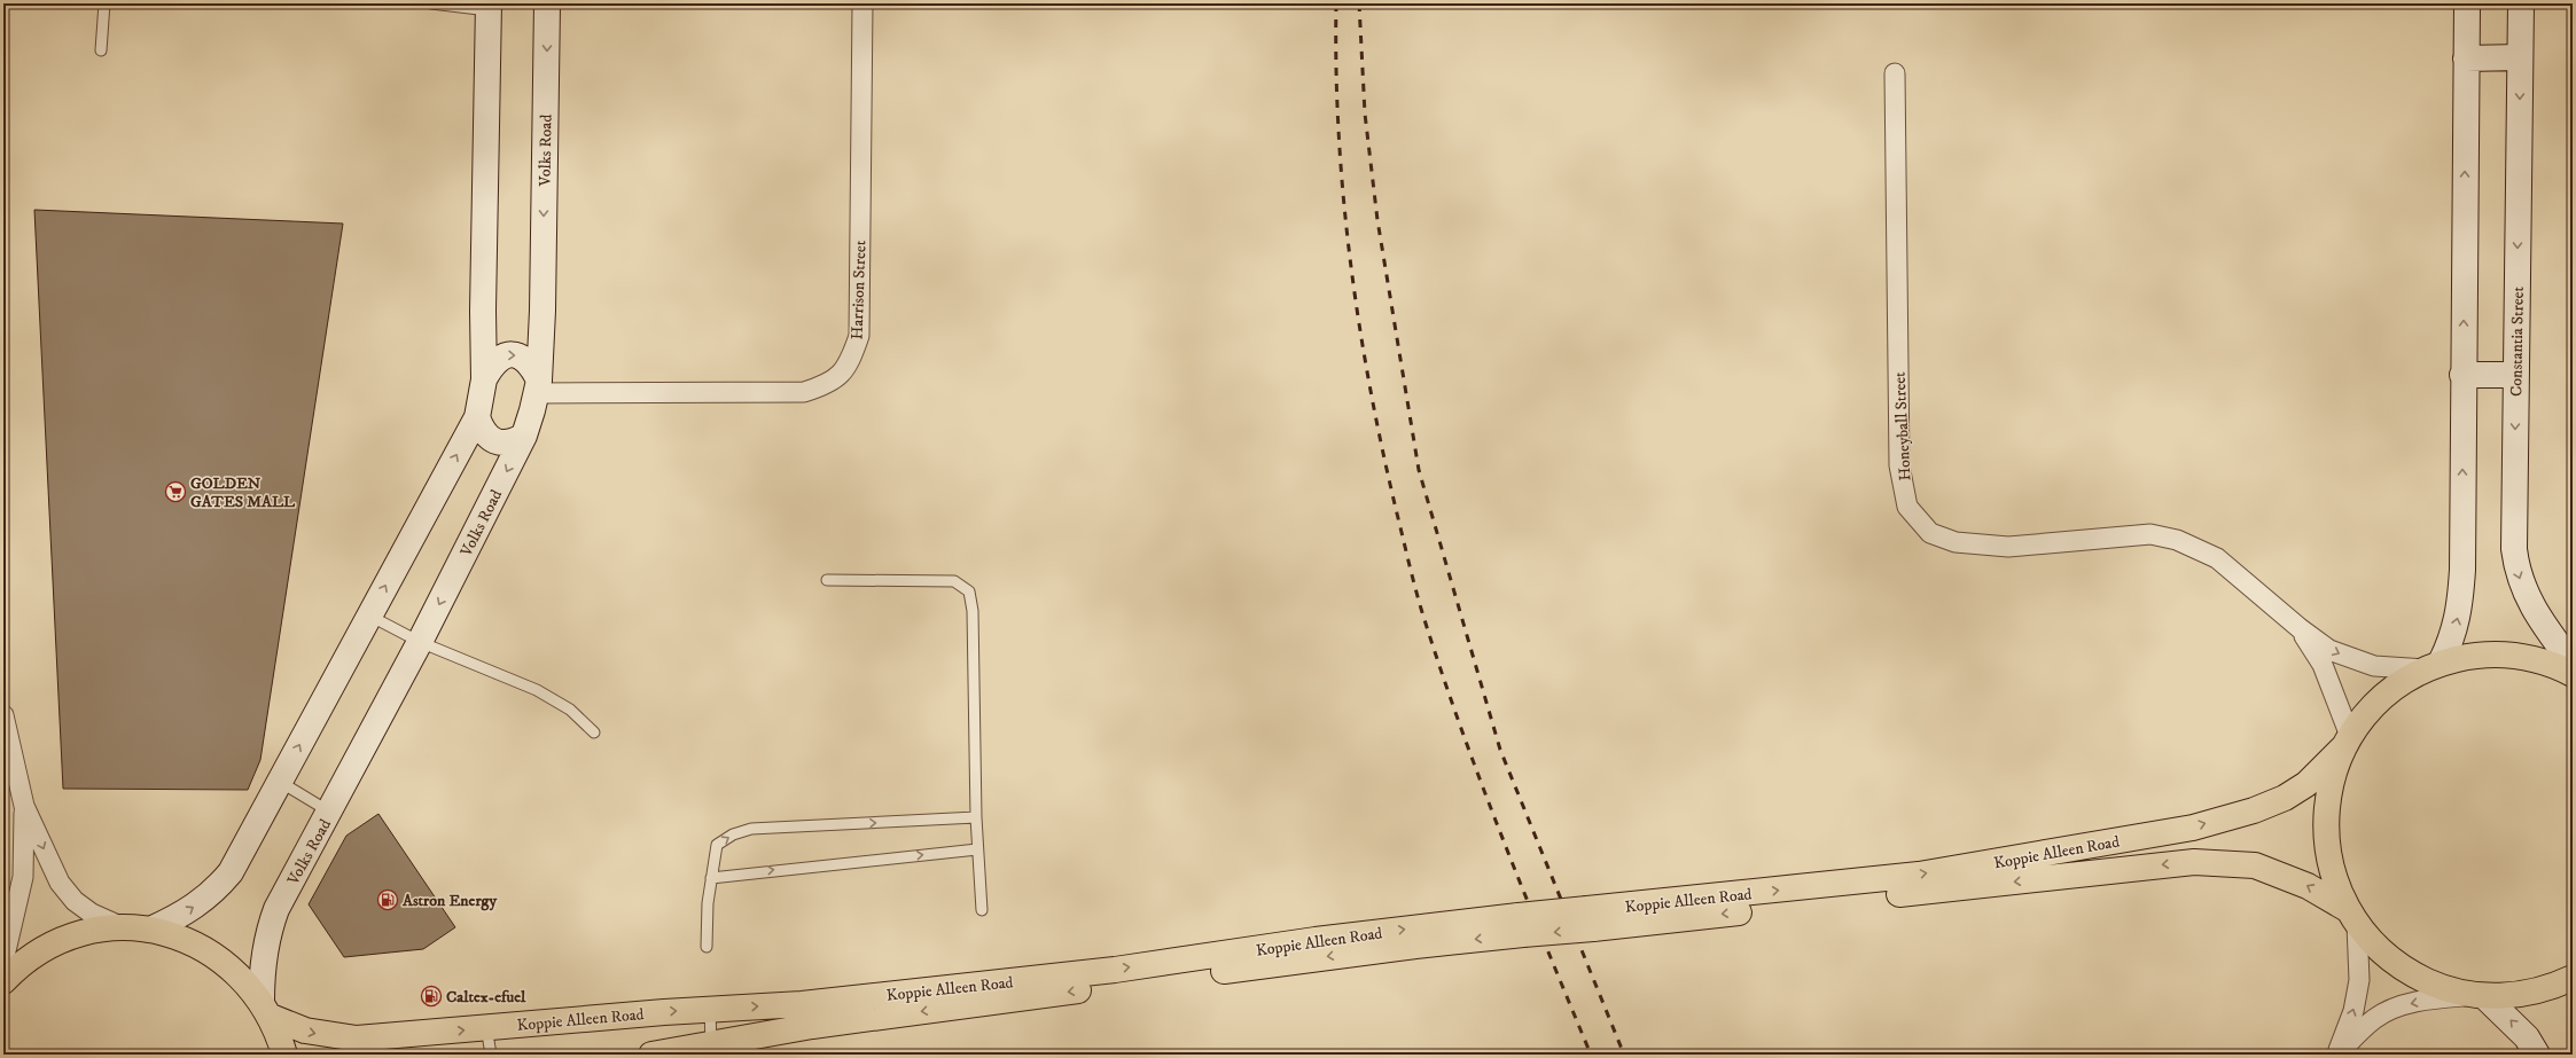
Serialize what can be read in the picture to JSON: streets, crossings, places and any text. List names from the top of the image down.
{
  "streets": {
    "main road": ["Koppie Alleen Road"],
    "street": [
      "Volks Road",
      "Harrison Street",
      "Constantia Street",
      "Honeyball Street"
    ]
  },
  "crossings": [
    ["Volks Road", "Harrison Street"],
    ["Volks Road", "Koppie Alleen Road"],
    ["Honeyball Street", "Koppie Alleen Road"]
  ],
  "places": {
    "supermarket": ["GOLDEN GATES MALL"],
    "fuel station": ["Astron Energy", "Caltex-efuel"]
  }
}
